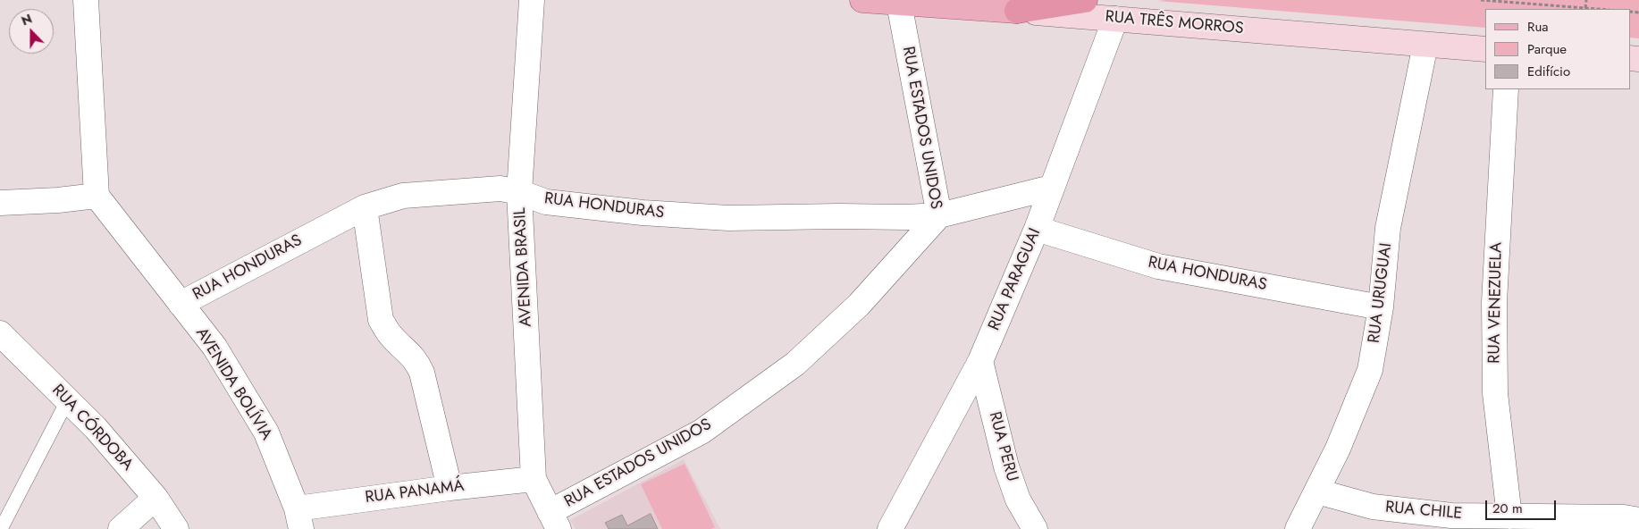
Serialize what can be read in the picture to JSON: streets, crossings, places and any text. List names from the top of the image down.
{
  "streets": {
    "main road": ["RUA TRÊS MORROS"],
    "street": [
      "RUA ESTADOS UNIDOS",
      "RUA HONDURAS",
      "AVENIDA BRASIL",
      "RUA PARAGUAI",
      "RUA URUGUAI",
      "RUA VENEZUELA",
      "AVENIDA BOLÍVIA",
      "RUA CÓRDOBA",
      "RUA PERU",
      "RUA PANAMÁ",
      "RUA CHILE"
    ]
  },
  "crossings": [
    ["RUA TRÊS MORROS", "RUA ESTADOS UNIDOS"],
    ["RUA TRÊS MORROS", "RUA PARAGUAI"],
    ["RUA TRÊS MORROS", "RUA URUGUAI"],
    ["RUA ESTADOS UNIDOS", "RUA HONDURAS"],
    ["RUA ESTADOS UNIDOS", "AVENIDA BRASIL"],
    ["RUA HONDURAS", "AVENIDA BRASIL"],
    ["RUA HONDURAS", "RUA PARAGUAI"],
    ["RUA HONDURAS", "RUA URUGUAI"],
    ["RUA HONDURAS", "AVENIDA BOLÍVIA"],
    ["AVENIDA BRASIL", "RUA PANAMÁ"],
    ["RUA PARAGUAI", "RUA PERU"],
    ["RUA URUGUAI", "RUA CHILE"],
    ["RUA VENEZUELA", "RUA CHILE"],
    ["AVENIDA BOLÍVIA", "RUA PANAMÁ"]
  ],
  "legend": ["Rua", "Parque", "Edifício"],
  "scale_bar": "20 m",
  "north": "top"
}
